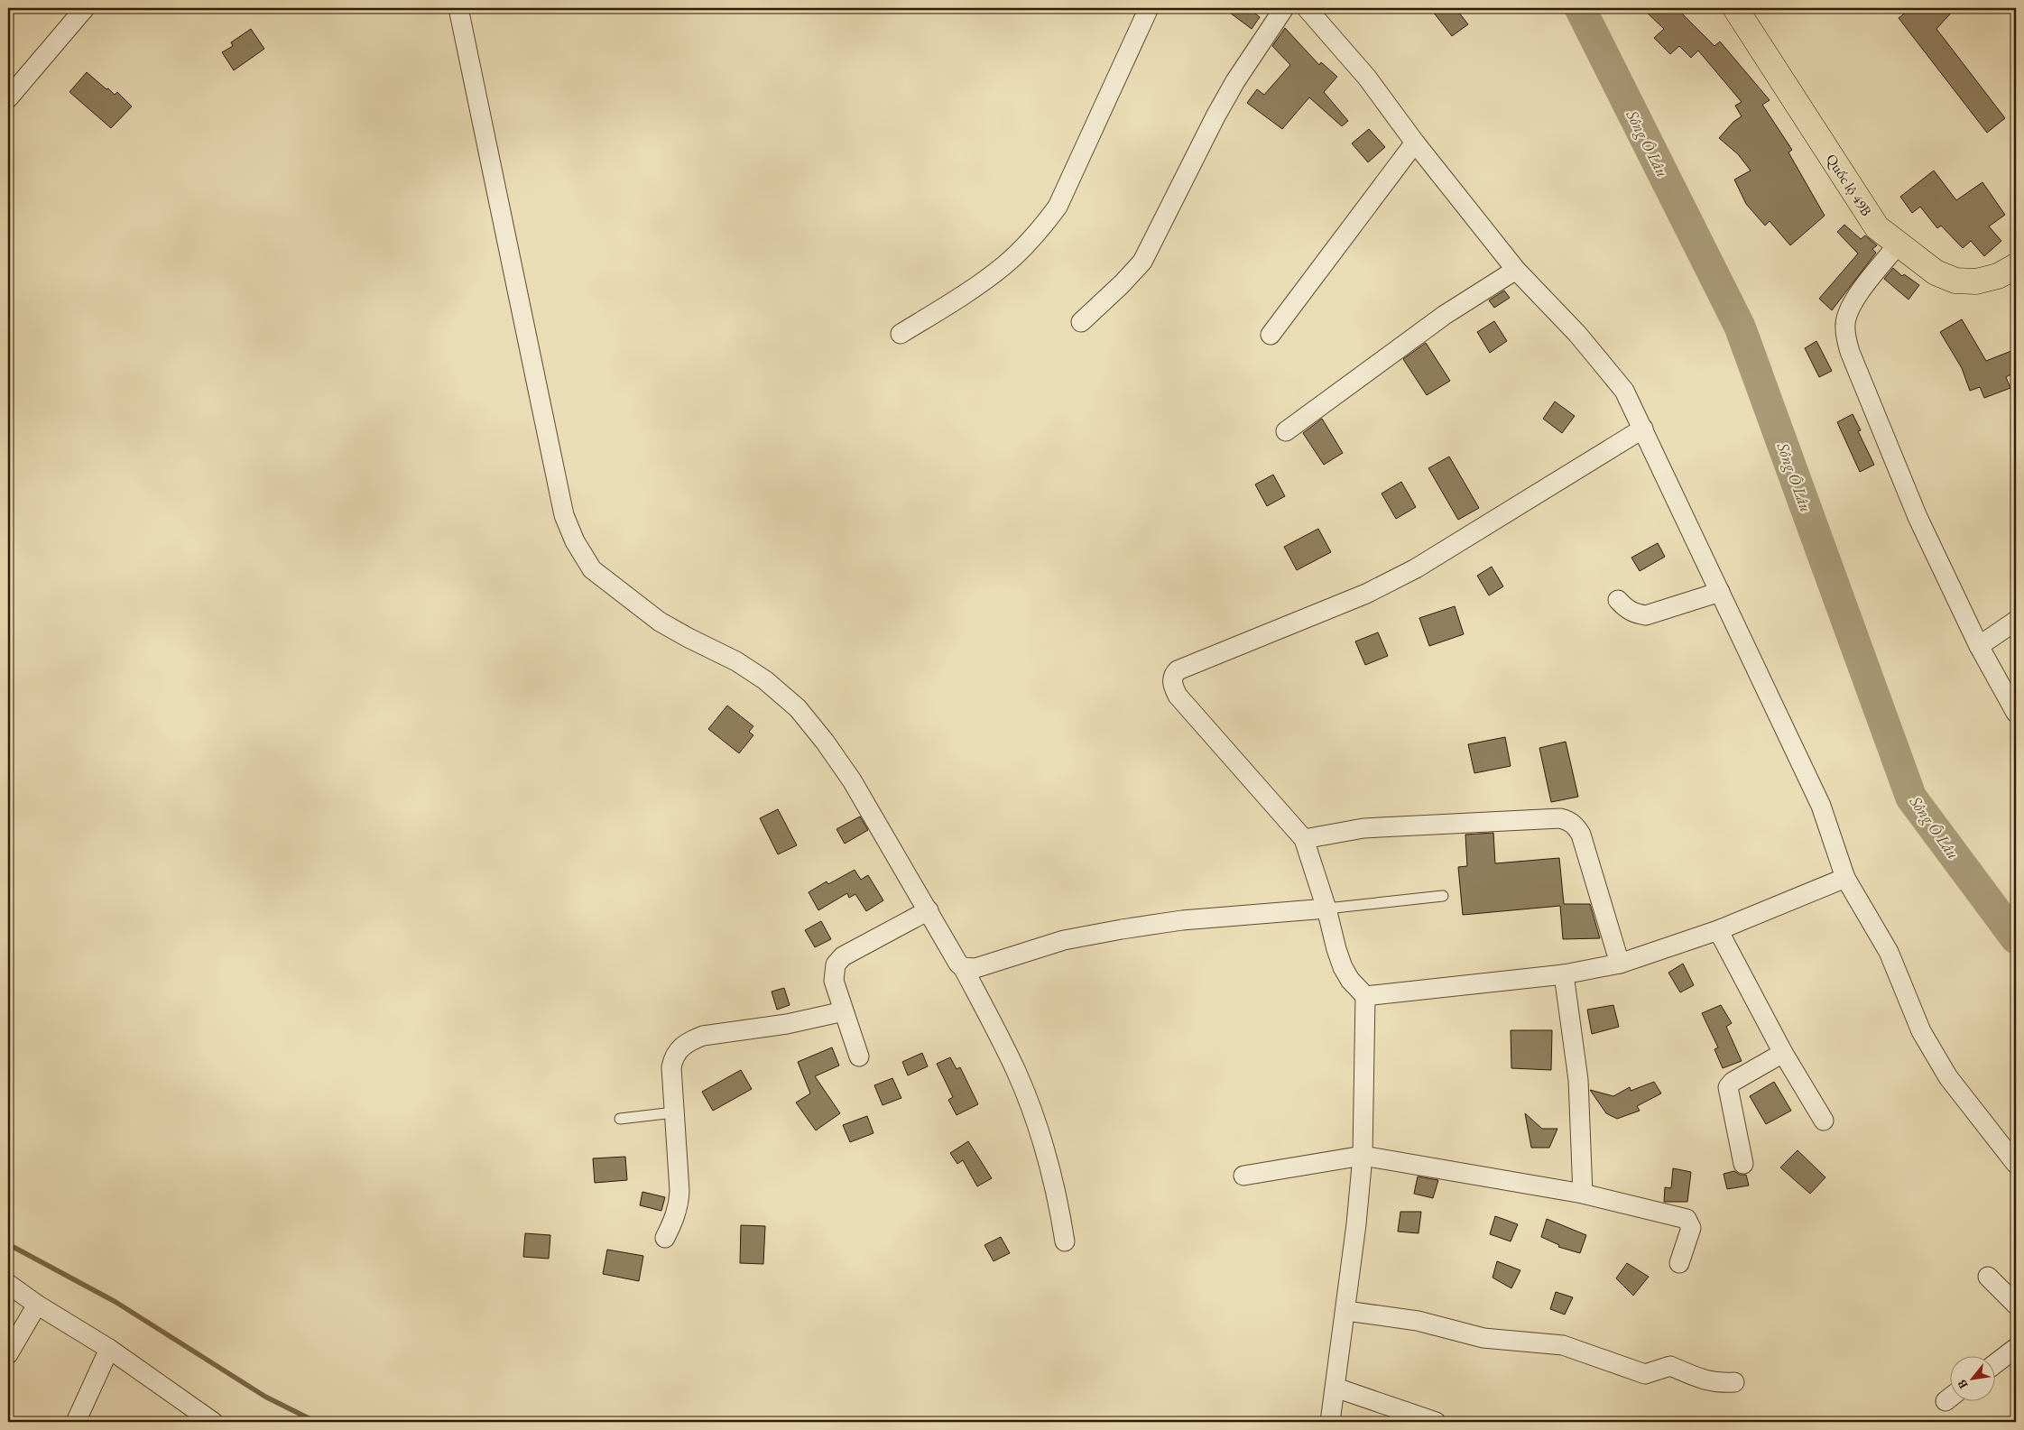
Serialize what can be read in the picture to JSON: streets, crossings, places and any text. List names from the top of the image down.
{
  "streets": {
    "main road": ["Quốc lộ 49B"]
  },
  "water": ["Sông Ô Lâu"],
  "north": "bottom left"
}
